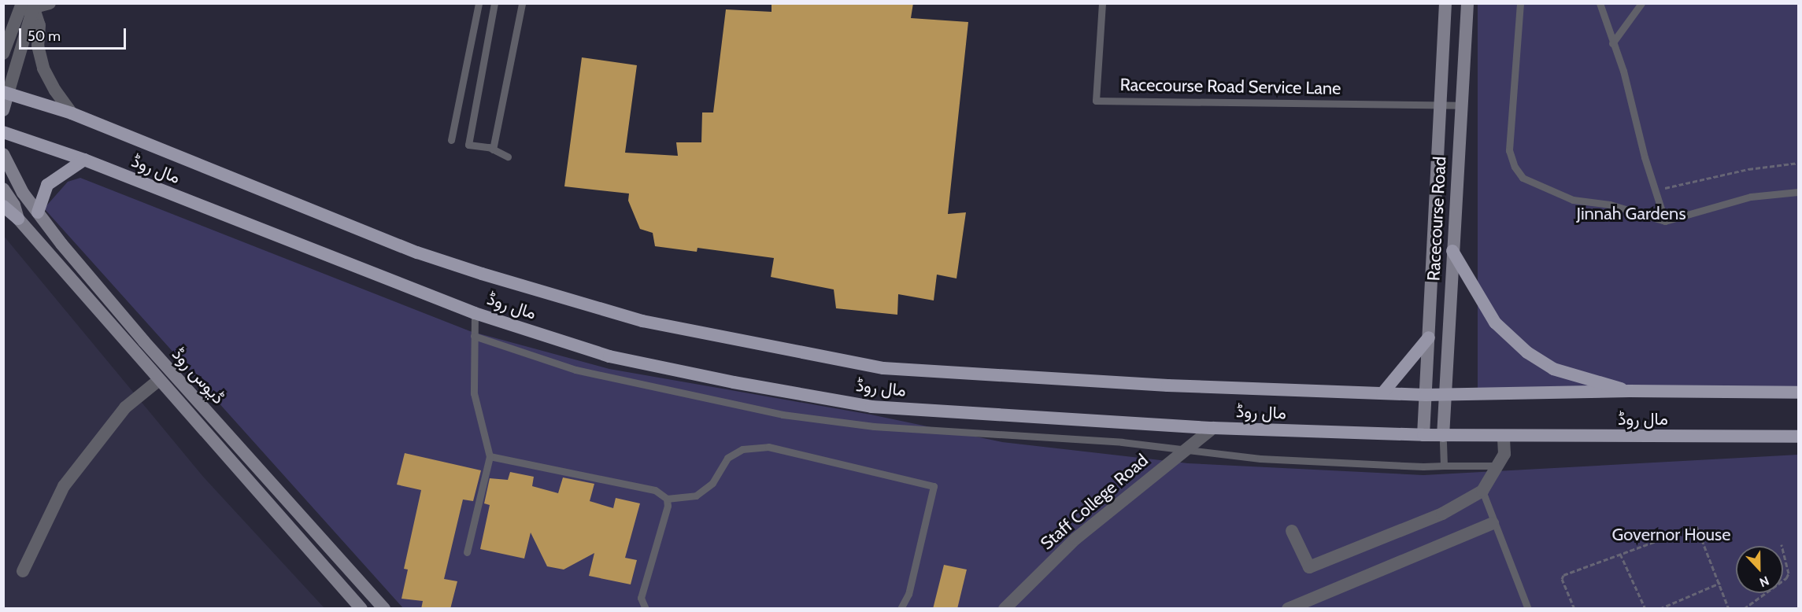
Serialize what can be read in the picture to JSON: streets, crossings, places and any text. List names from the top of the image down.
{
  "streets": {
    "main road": ["مال روڈ", "Racecourse Road", "ڈیوس روڈ"],
    "street": ["Staff College Road"],
    "lane": ["Racecourse Road Service Lane"]
  },
  "crossings": [
    ["Racecourse Road Service Lane", "Racecourse Road"],
    ["مال روڈ", "Racecourse Road"],
    ["مال روڈ", "Staff College Road"]
  ],
  "parks": ["Jinnah Gardens", "Governor House"],
  "scale_bar": "50 m",
  "north": "bottom"
}
